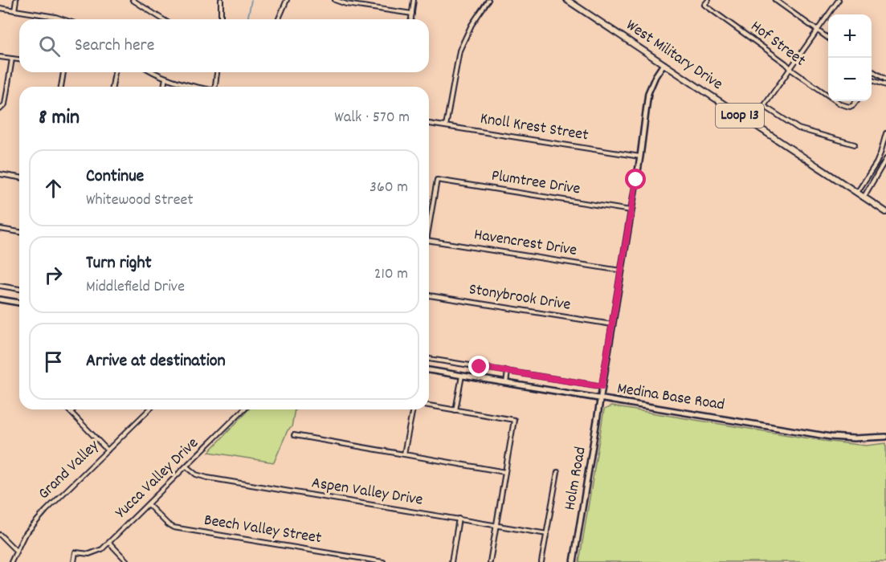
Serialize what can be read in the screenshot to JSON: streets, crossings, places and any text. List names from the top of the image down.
{
  "streets": {
    "main road": ["West Military Drive", "Loop 13"],
    "street": [
      "Hof Street",
      "Knoll Krest Street",
      "Plumtree Drive",
      "Havencrest Drive",
      "Stonybrook Drive",
      "Medina Base Road",
      "Grand Valley",
      "Yucca Valley Drive",
      "Holm Road",
      "Aspen Valley Drive",
      "Beech Valley Street"
    ]
  },
  "crossings": [
    ["West Military Drive", "Holm Road"],
    ["Knoll Krest Street", "Holm Road"],
    ["Plumtree Drive", "Holm Road"],
    ["Havencrest Drive", "Holm Road"],
    ["Stonybrook Drive", "Holm Road"],
    ["Medina Base Road", "Holm Road"],
    ["Yucca Valley Drive", "Aspen Valley Drive"],
    ["Yucca Valley Drive", "Beech Valley Street"]
  ],
  "page": {
    "map_buttons": ["+", "−"],
    "search": "Search here",
    "heading": ["8 min", "Walk · 570 m"],
    "list": [
      ["Continue", "Whitewood Street", "360 m"],
      ["Turn right", "Middlefield Drive", "210 m"],
      "Arrive at destination"
    ]
  }
}
